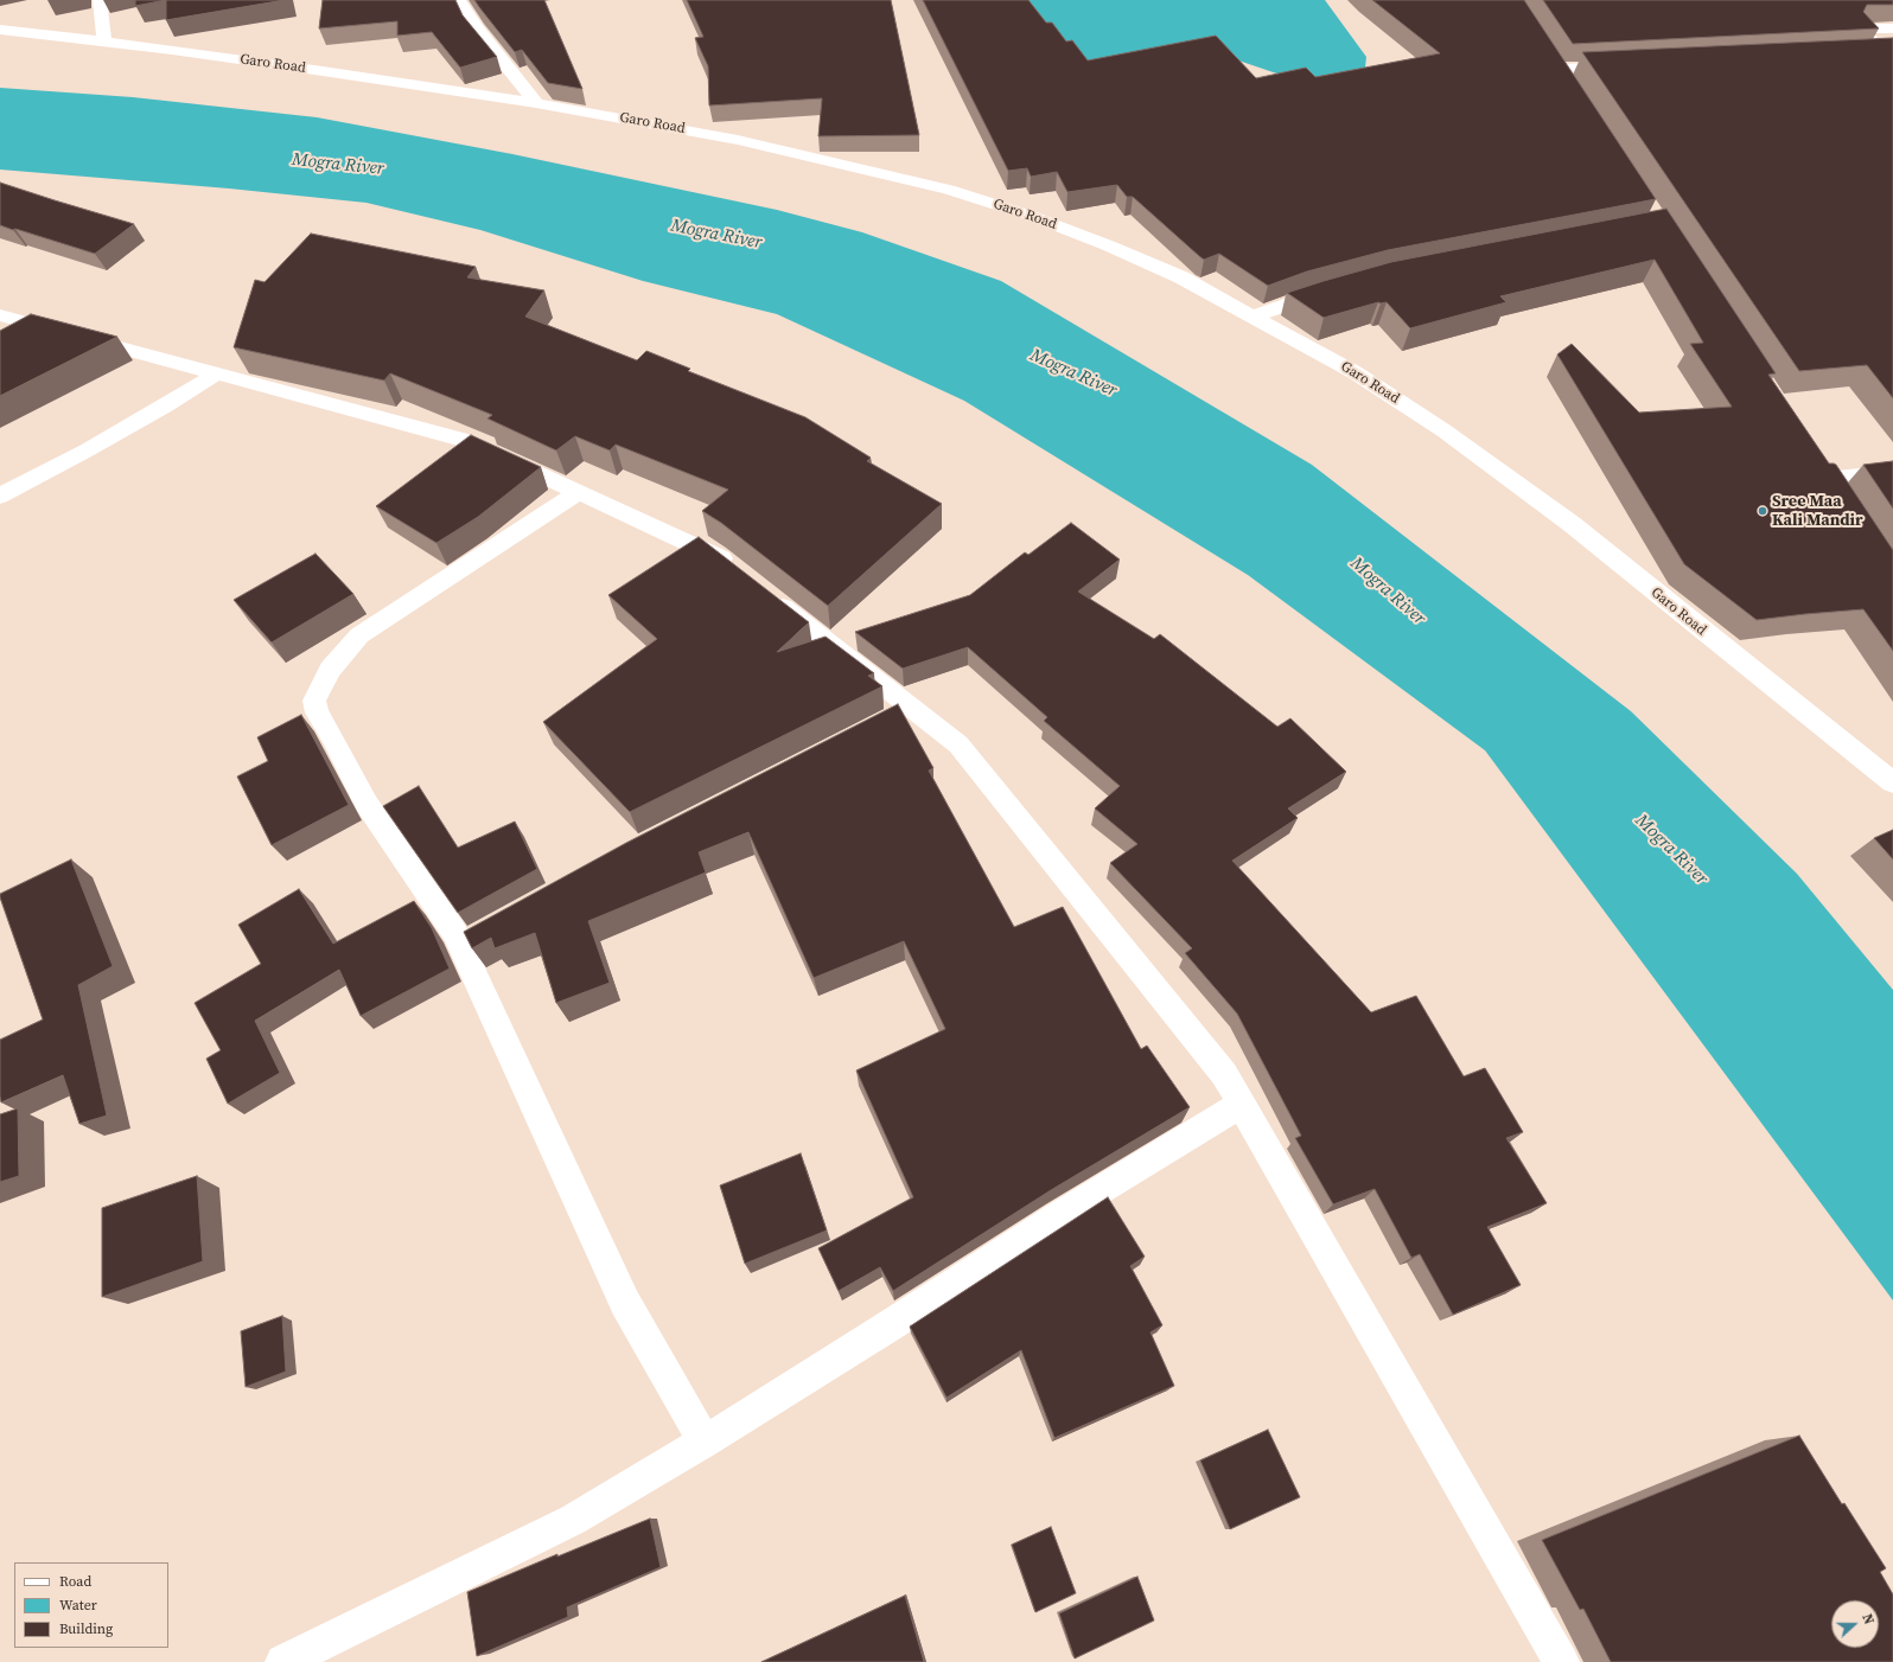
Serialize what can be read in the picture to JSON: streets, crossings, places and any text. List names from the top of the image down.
{
  "streets": {
    "street": ["Garo Road"]
  },
  "water": ["Mogra River"],
  "places": ["Sree Maa Kali Mandir"],
  "legend": ["Road", "Water", "Building"],
  "north": "right"
}
